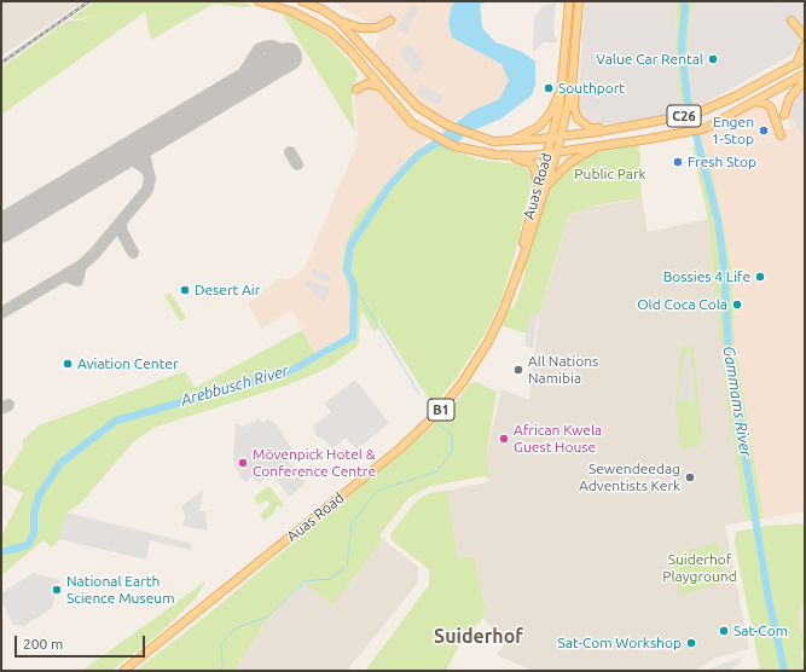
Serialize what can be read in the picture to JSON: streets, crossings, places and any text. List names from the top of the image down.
{
  "streets": {
    "main road": ["C26", "Auas Road", "B1"]
  },
  "crossings": [
    ["C26", "Auas Road"],
    ["C26", "B1"],
    ["Auas Road", "B1"]
  ],
  "districts": ["Suiderhof"],
  "water": ["Arebbusch River", "Gammams River"],
  "parks": ["Public Park", "Suiderhof Playground"],
  "places": [
    "Value Car Rental",
    "Southport",
    "Engen 1-Stop",
    "Fresh Stop",
    "Bossies 4 Life",
    "Desert Air",
    "Old Coca Cola",
    "Aviation Center",
    "All Nations Namibia",
    "African Kwela Guest House",
    "Mövenpick Hotel & Conference Centre",
    "Sewendeedag Adventists Kerk",
    "National Earth Science Museum",
    "Sat-Com",
    "Sat-Com Workshop"
  ],
  "scale_bar": "200 m"
}
